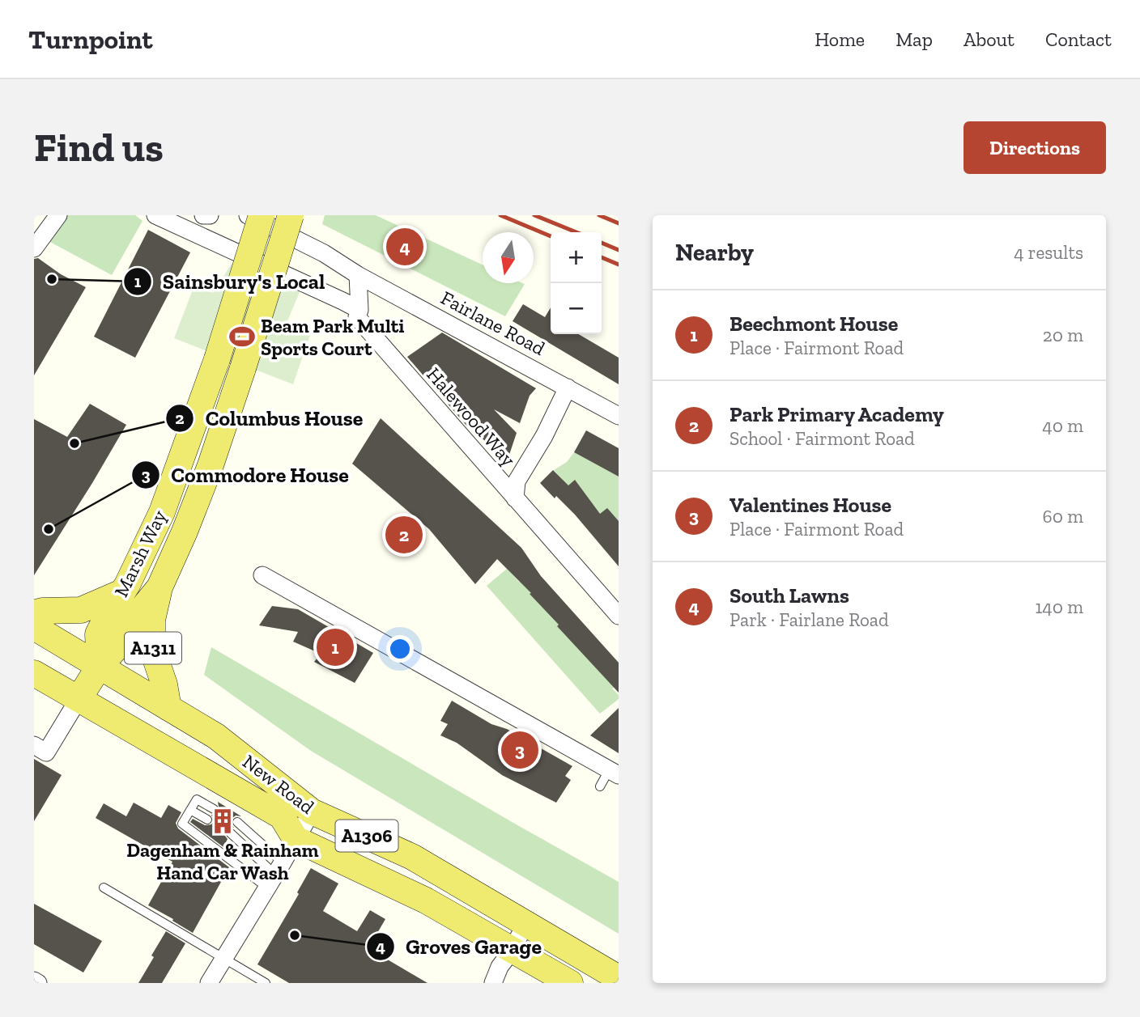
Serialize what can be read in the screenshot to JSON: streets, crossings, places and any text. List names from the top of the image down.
{
  "streets": {
    "main road": [
      "Marsh Way",
      "A1311",
      "New Road",
      "A1306"
    ],
    "street": ["Fairlane Road", "Halewood Way"]
  },
  "crossings": [
    ["Fairlane Road", "Halewood Way"],
    ["Marsh Way", "A1311"],
    ["Marsh Way", "New Road"],
    ["A1311", "New Road"]
  ],
  "places": {
    "other": [
      "Sainsbury's Local",
      "Columbus House",
      "Commodore House",
      "Groves Garage"
    ],
    "sports": ["Beam Park Multi Sports Court"],
    "building": ["Dagenham & Rainham Hand Car Wash"]
  },
  "north": "bottom",
  "page": {
    "header": "Turnpoint",
    "nav": [
      "Home",
      "Map",
      "About",
      "Contact"
    ],
    "buttons": "Directions",
    "title": "Find us",
    "heading": ["Nearby", "4 results"],
    "pins": [
      "4",
      "2",
      "1",
      "3"
    ],
    "map_buttons": ["+", "−"],
    "list": [
      {
        "mark": "1",
        "name": "Beechmont House",
        "note": "Place · Fairmont Road",
        "value": "20 m"
      },
      {
        "mark": "2",
        "name": "Park Primary Academy",
        "note": "School · Fairmont Road",
        "value": "40 m"
      },
      {
        "mark": "3",
        "name": "Valentines House",
        "note": "Place · Fairmont Road",
        "value": "60 m"
      },
      {
        "mark": "4",
        "name": "South Lawns",
        "note": "Park · Fairlane Road",
        "value": "140 m"
      }
    ]
  }
}
